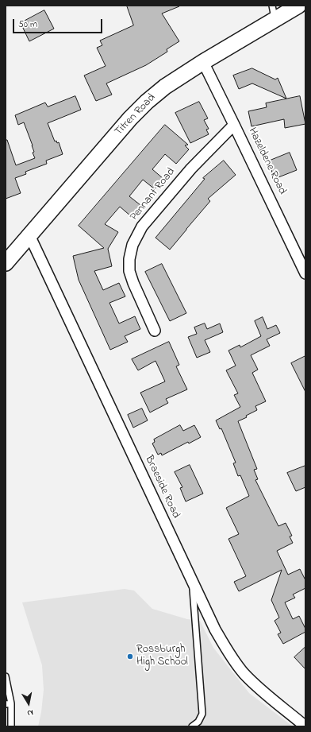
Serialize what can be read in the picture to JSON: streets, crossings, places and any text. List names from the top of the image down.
{
  "streets": {
    "street": [
      "Titren Road",
      "Hazeldene Road",
      "Pennant Road",
      "Braeside Road"
    ]
  },
  "crossings": [
    ["Titren Road", "Hazeldene Road"],
    ["Titren Road", "Braeside Road"],
    ["Hazeldene Road", "Pennant Road"]
  ],
  "places": ["Rossburgh High School"],
  "scale_bar": "50 m",
  "north": "bottom"
}
